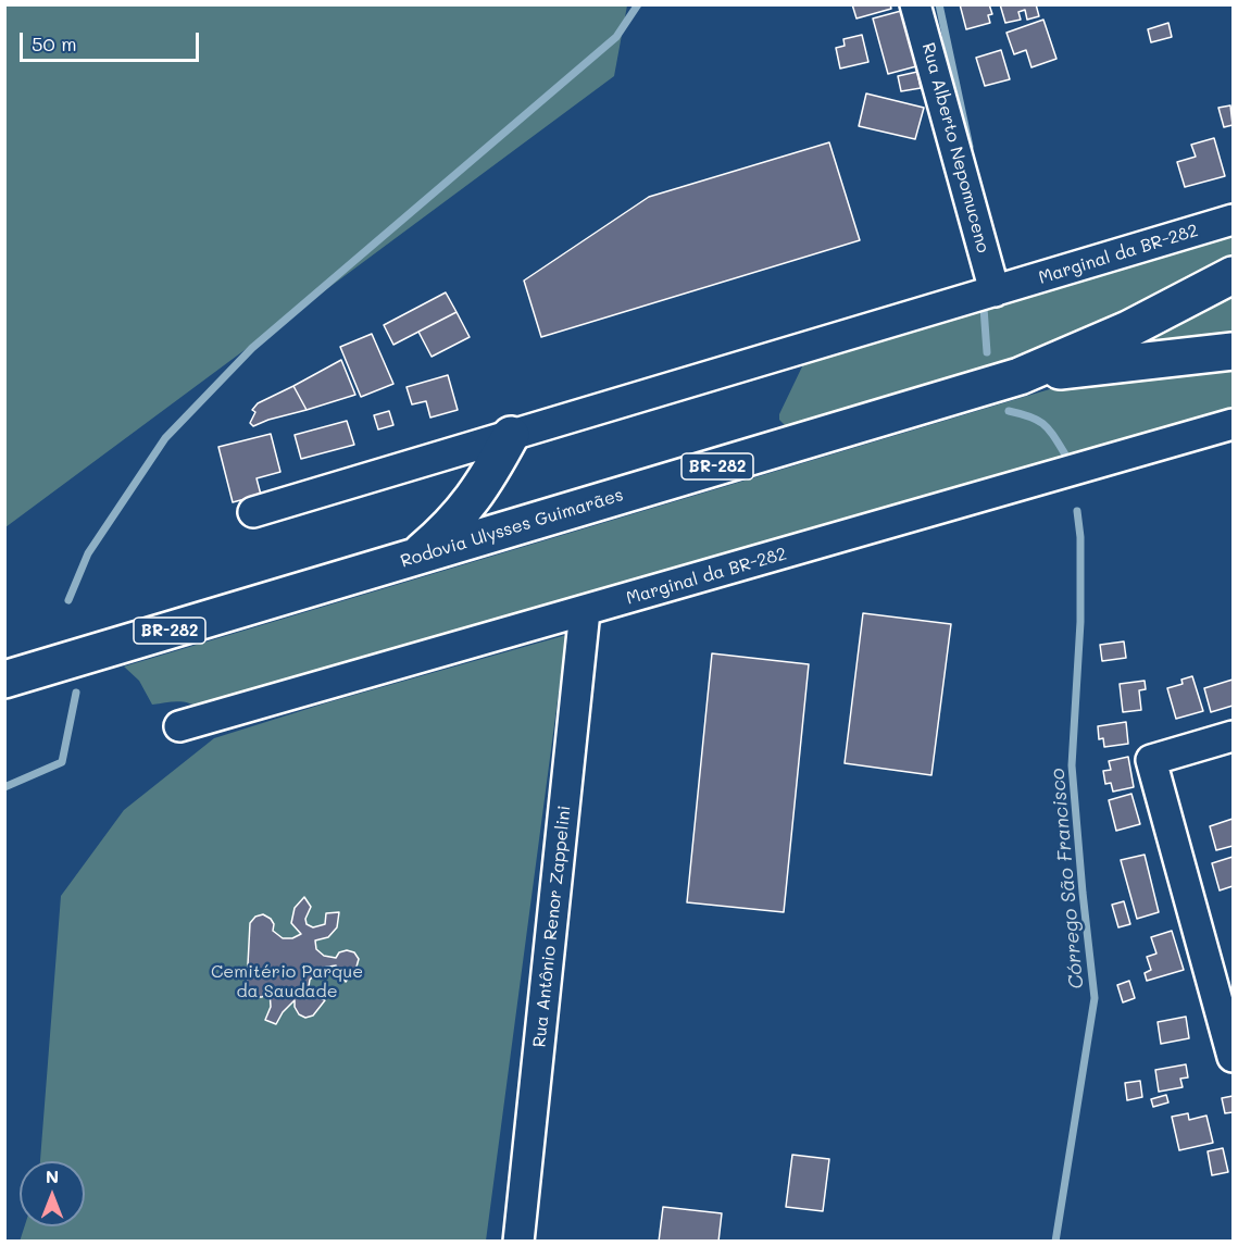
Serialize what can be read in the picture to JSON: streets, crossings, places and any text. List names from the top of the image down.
{
  "streets": {
    "highway": ["BR-282", "Rodovia Ulysses Guimarães"],
    "street": ["Rua Alberto Nepomuceno", "Marginal da BR-282", "Rua Antônio Renor Zappelini"]
  },
  "crossings": [
    ["Rua Alberto Nepomuceno", "Marginal da BR-282"],
    ["Marginal da BR-282", "Rua Antônio Renor Zappelini"]
  ],
  "water": ["Córrego São Francisco"],
  "parks": ["Cemitério Parque da Saudade"],
  "scale_bar": "50 m",
  "north": "top"
}
